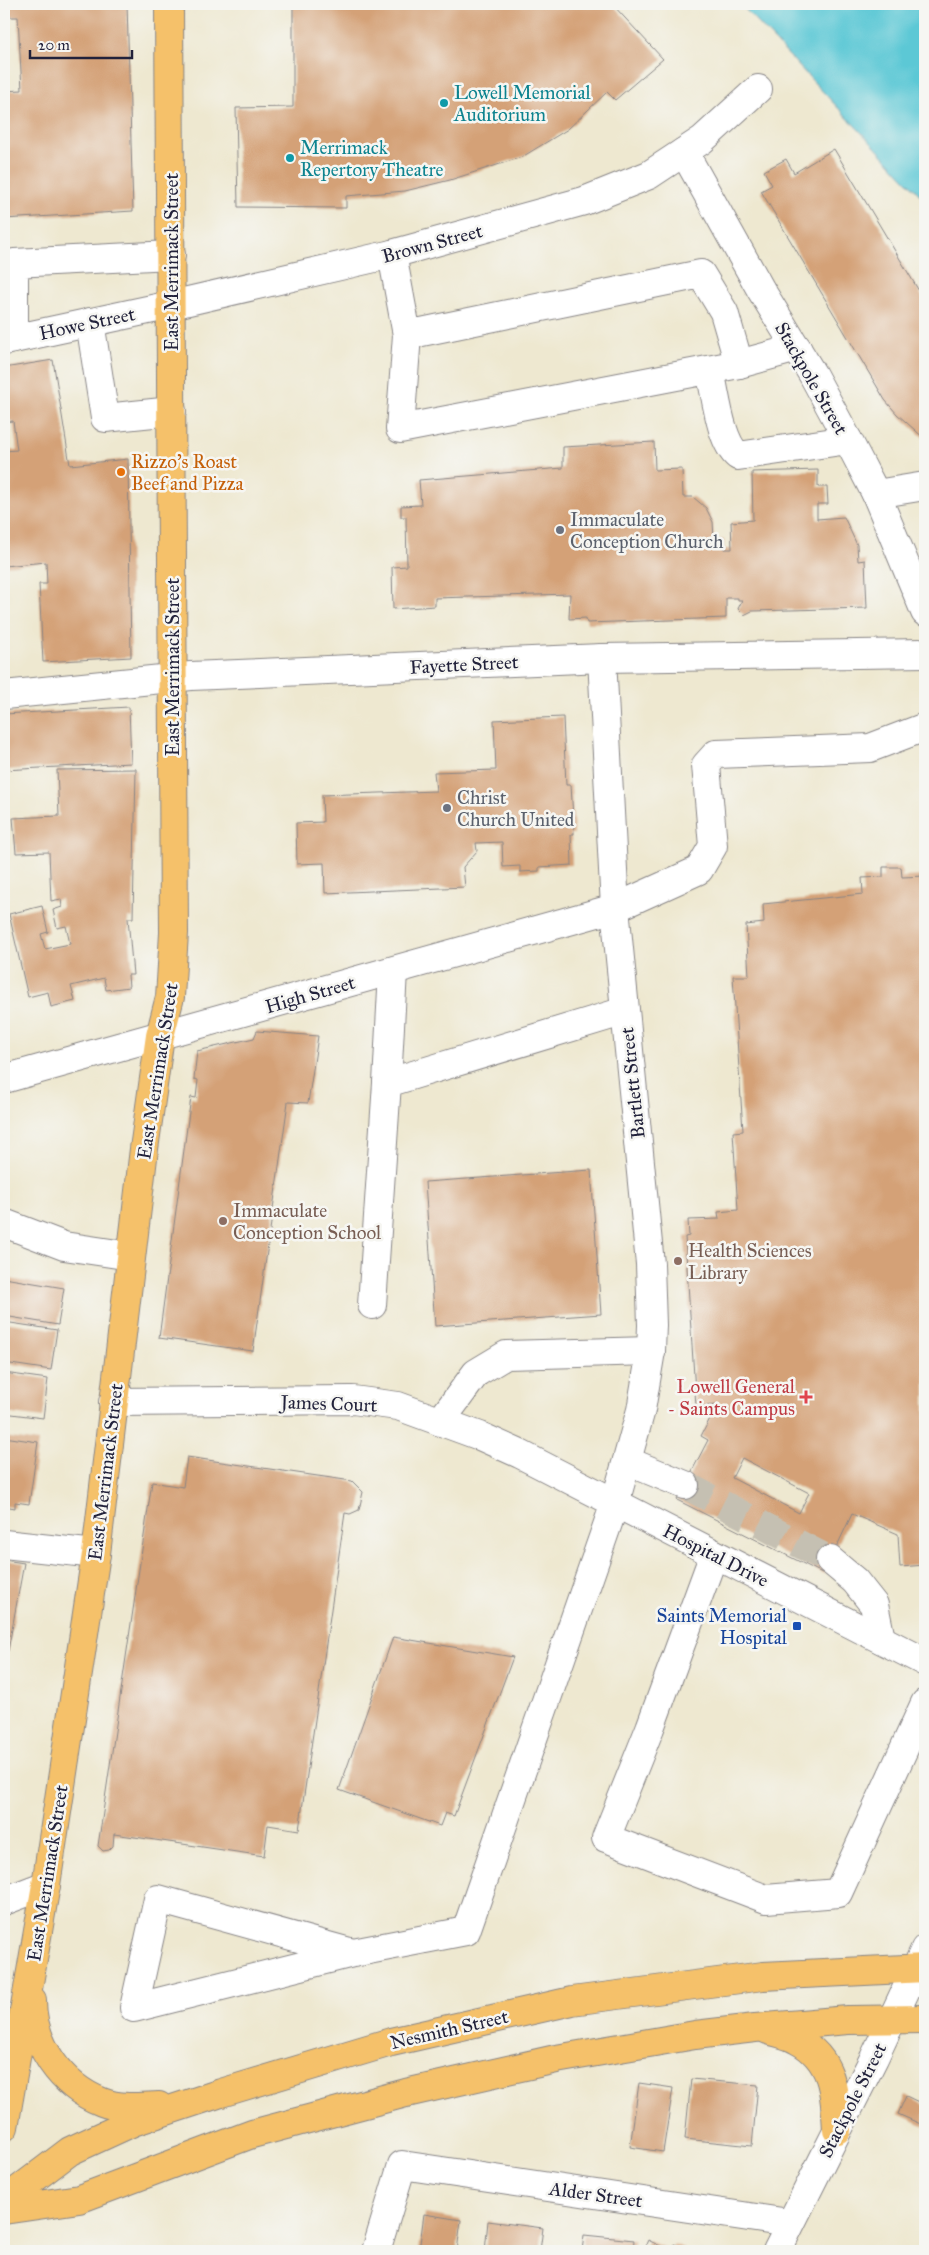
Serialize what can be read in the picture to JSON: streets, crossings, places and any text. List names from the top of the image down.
{
  "streets": {
    "main road": ["East Merrimack Street", "Nesmith Street"],
    "street": [
      "Brown Street",
      "Howe Street",
      "Stackpole Street",
      "Fayette Street",
      "High Street",
      "Bartlett Street",
      "James Court",
      "Hospital Drive",
      "Alder Street"
    ]
  },
  "crossings": [
    ["Brown Street", "East Merrimack Street"],
    ["Brown Street", "Howe Street"],
    ["Brown Street", "Stackpole Street"],
    ["East Merrimack Street", "Howe Street"],
    ["East Merrimack Street", "Fayette Street"],
    ["East Merrimack Street", "High Street"],
    ["East Merrimack Street", "James Court"],
    ["Stackpole Street", "Nesmith Street"],
    ["Stackpole Street", "Alder Street"],
    ["Fayette Street", "Bartlett Street"],
    ["High Street", "Bartlett Street"],
    ["Bartlett Street", "James Court"],
    ["Bartlett Street", "Hospital Drive"],
    ["James Court", "Hospital Drive"]
  ],
  "places": {
    "other": [
      "Lowell Memorial Auditorium",
      "Merrimack Repertory Theatre",
      "Rizzo's Roast Beef and Pizza",
      "Immaculate Conception Church",
      "Christ Church United",
      "Immaculate Conception School",
      "Health Sciences Library"
    ],
    "health": ["Lowell General - Saints Campus"],
    "transit": ["Saints Memorial Hospital"]
  },
  "scale_bar": "20 m"
}
